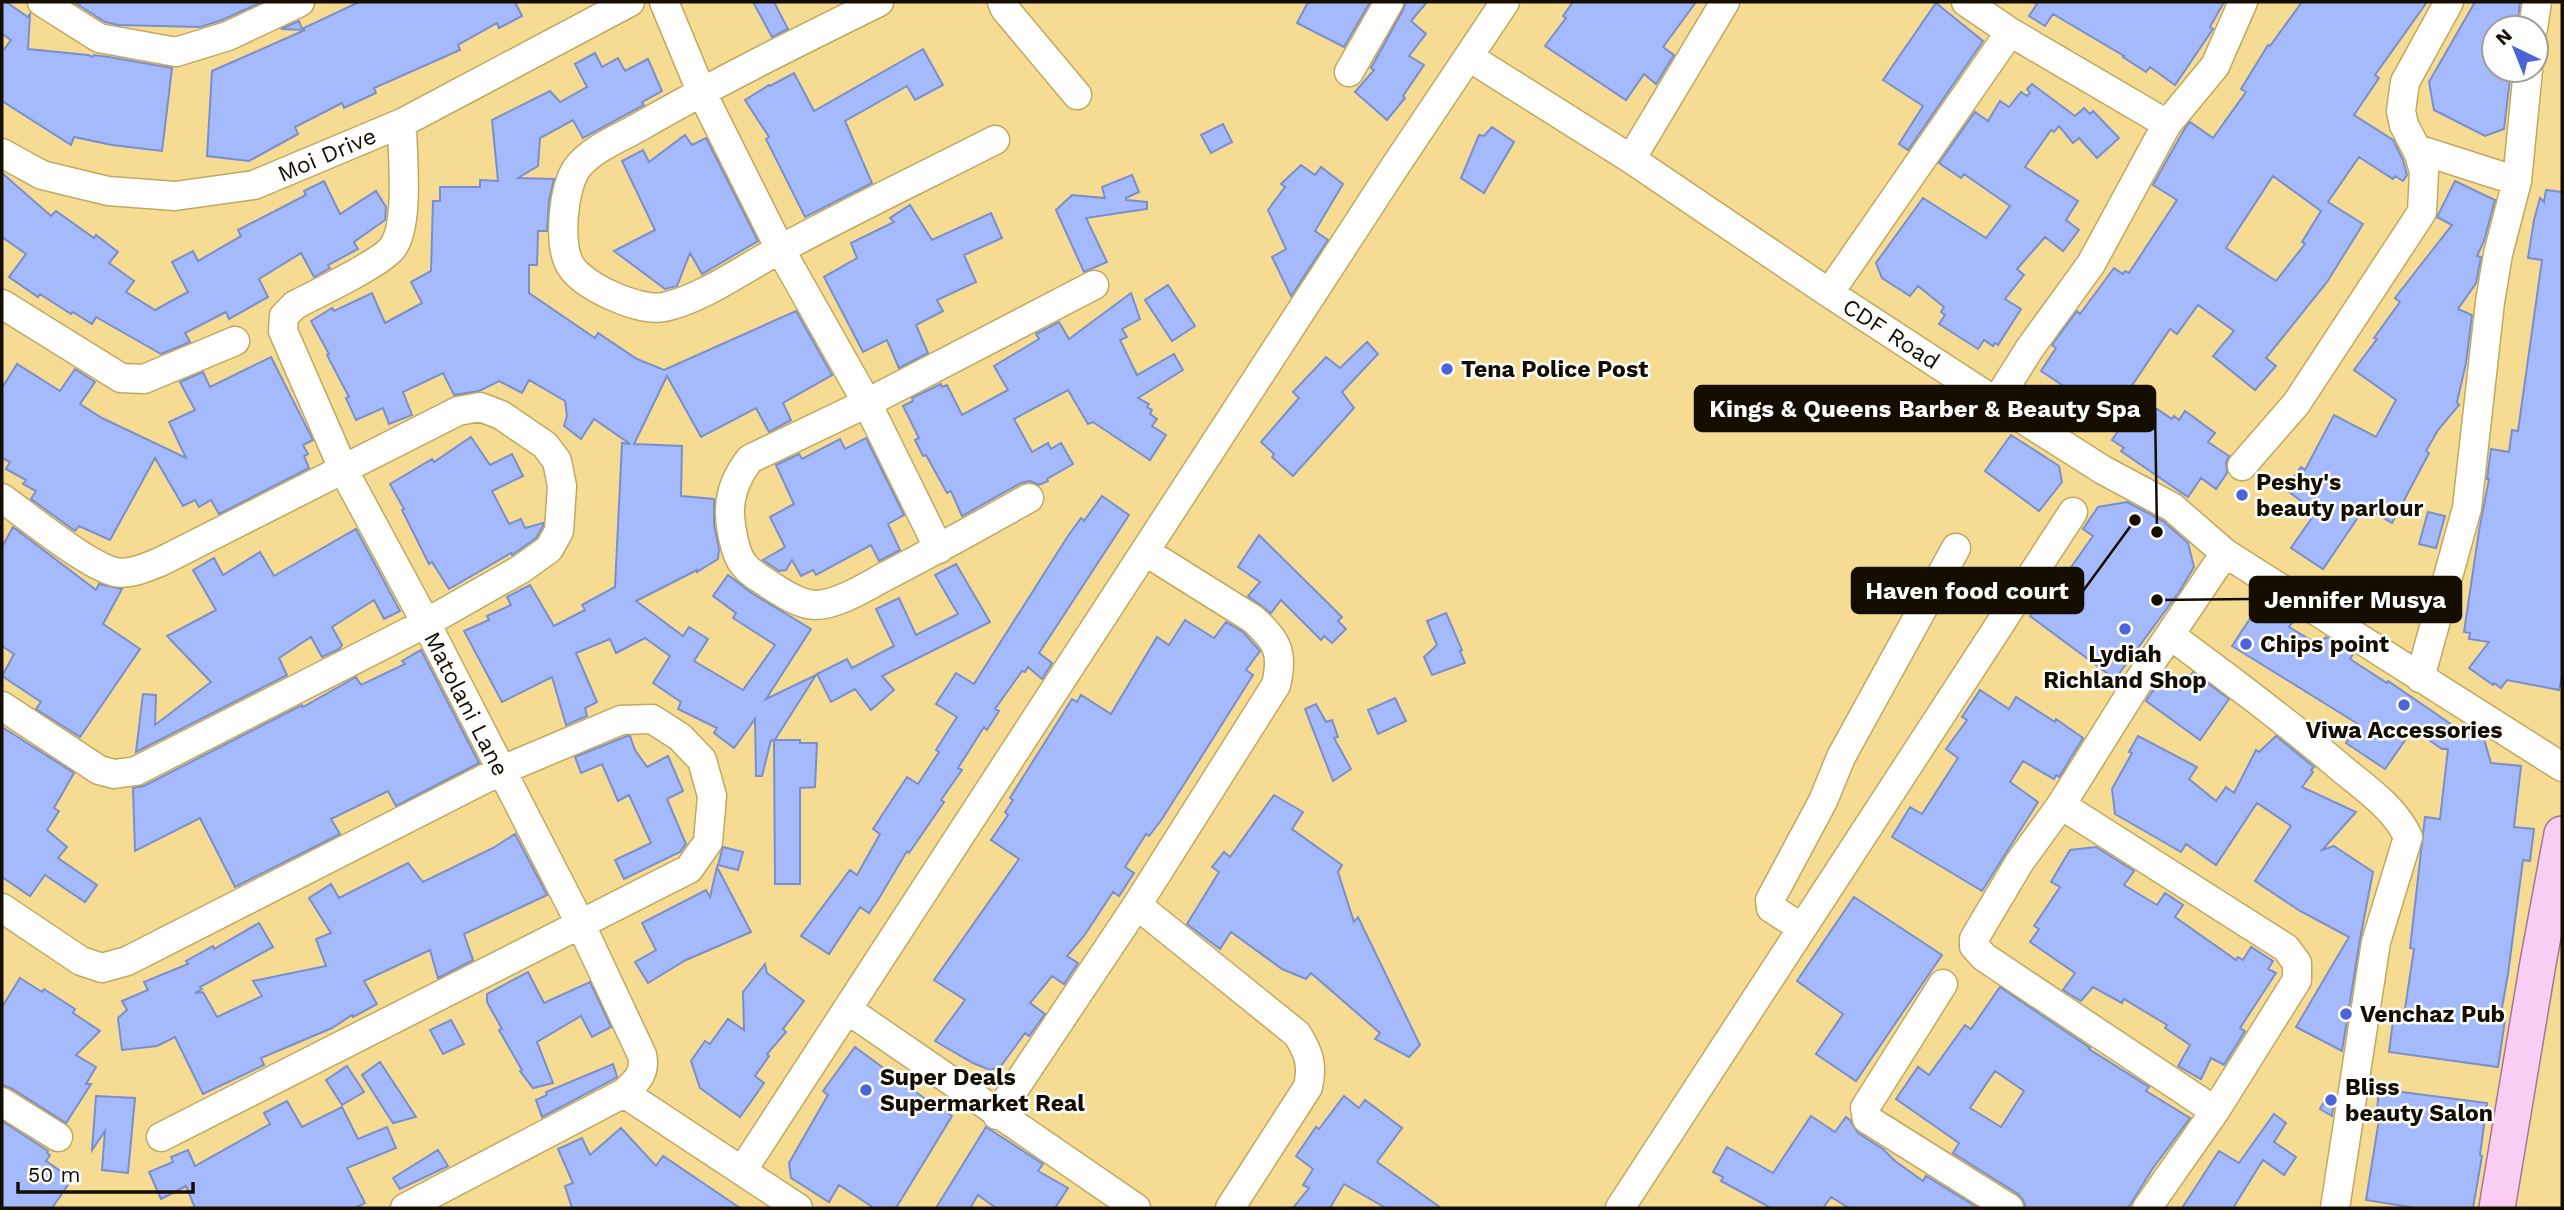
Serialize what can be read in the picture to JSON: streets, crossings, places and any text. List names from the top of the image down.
{
  "streets": {
    "street": ["Moi Drive", "CDF Road", "Matolani Lane"]
  },
  "crossings": [
    ["Moi Drive", "Matolani Lane"]
  ],
  "places": [
    "Tena Police Post",
    "Peshy's beauty parlour",
    "Haven food court",
    "Kings & Queens Barber & Beauty Spa",
    "Jennifer Musya",
    "Lydiah Richland Shop",
    "Chips point",
    "Viwa Accessories",
    "Venchaz Pub",
    "Super Deals Supermarket Real",
    "Bliss beauty Salon"
  ],
  "scale_bar": "50 m",
  "north": "top left"
}
